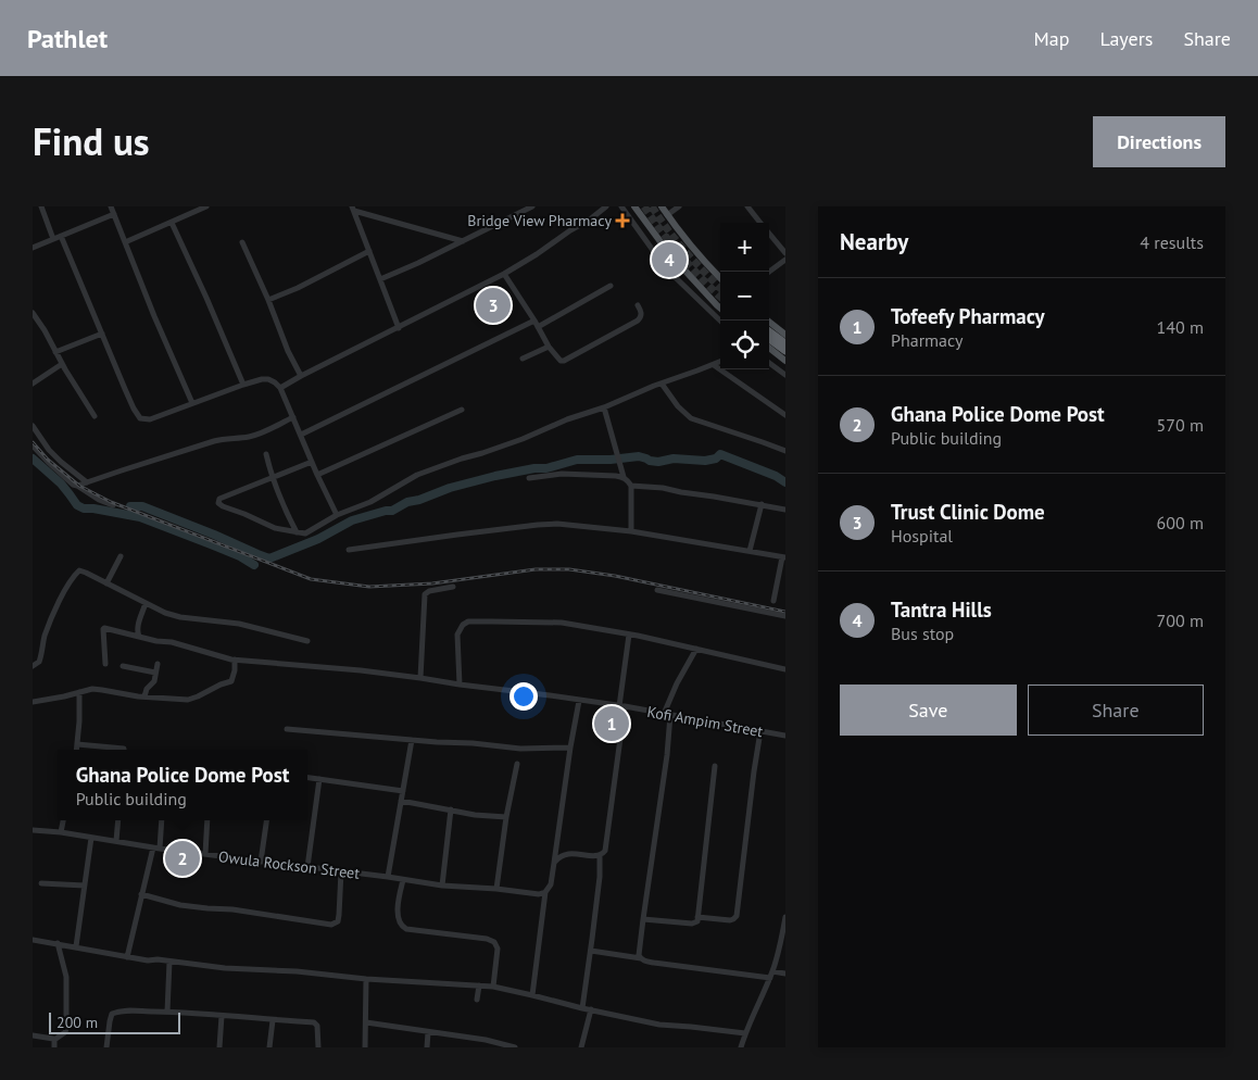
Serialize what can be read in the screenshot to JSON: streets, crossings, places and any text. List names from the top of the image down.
{
  "streets": {
    "street": ["Kofi Ampim Street", "Owula Rockson Street"]
  },
  "places": {
    "health": ["Bridge View Pharmacy"]
  },
  "scale_bar": "200 m",
  "page": {
    "header": "Pathlet",
    "nav": ["Map", "Layers", "Share"],
    "title": "Find us",
    "buttons": [
      "Directions",
      ["Save", "Share"]
    ],
    "heading": ["Nearby", "4 results"],
    "map_buttons": ["+", "−"],
    "pins": [
      "4",
      "3",
      "1",
      "2"
    ],
    "list": [
      {
        "mark": "1",
        "name": "Tofeefy Pharmacy",
        "note": "Pharmacy",
        "value": "140 m"
      },
      {
        "mark": "2",
        "name": "Ghana Police Dome Post",
        "note": "Public building",
        "value": "570 m"
      },
      {
        "mark": "3",
        "name": "Trust Clinic Dome",
        "note": "Hospital",
        "value": "600 m"
      },
      {
        "mark": "4",
        "name": "Tantra Hills",
        "note": "Bus stop",
        "value": "700 m"
      }
    ],
    "popup": ["Ghana Police Dome Post", "Public building"],
    "scale": "200 m"
  }
}
